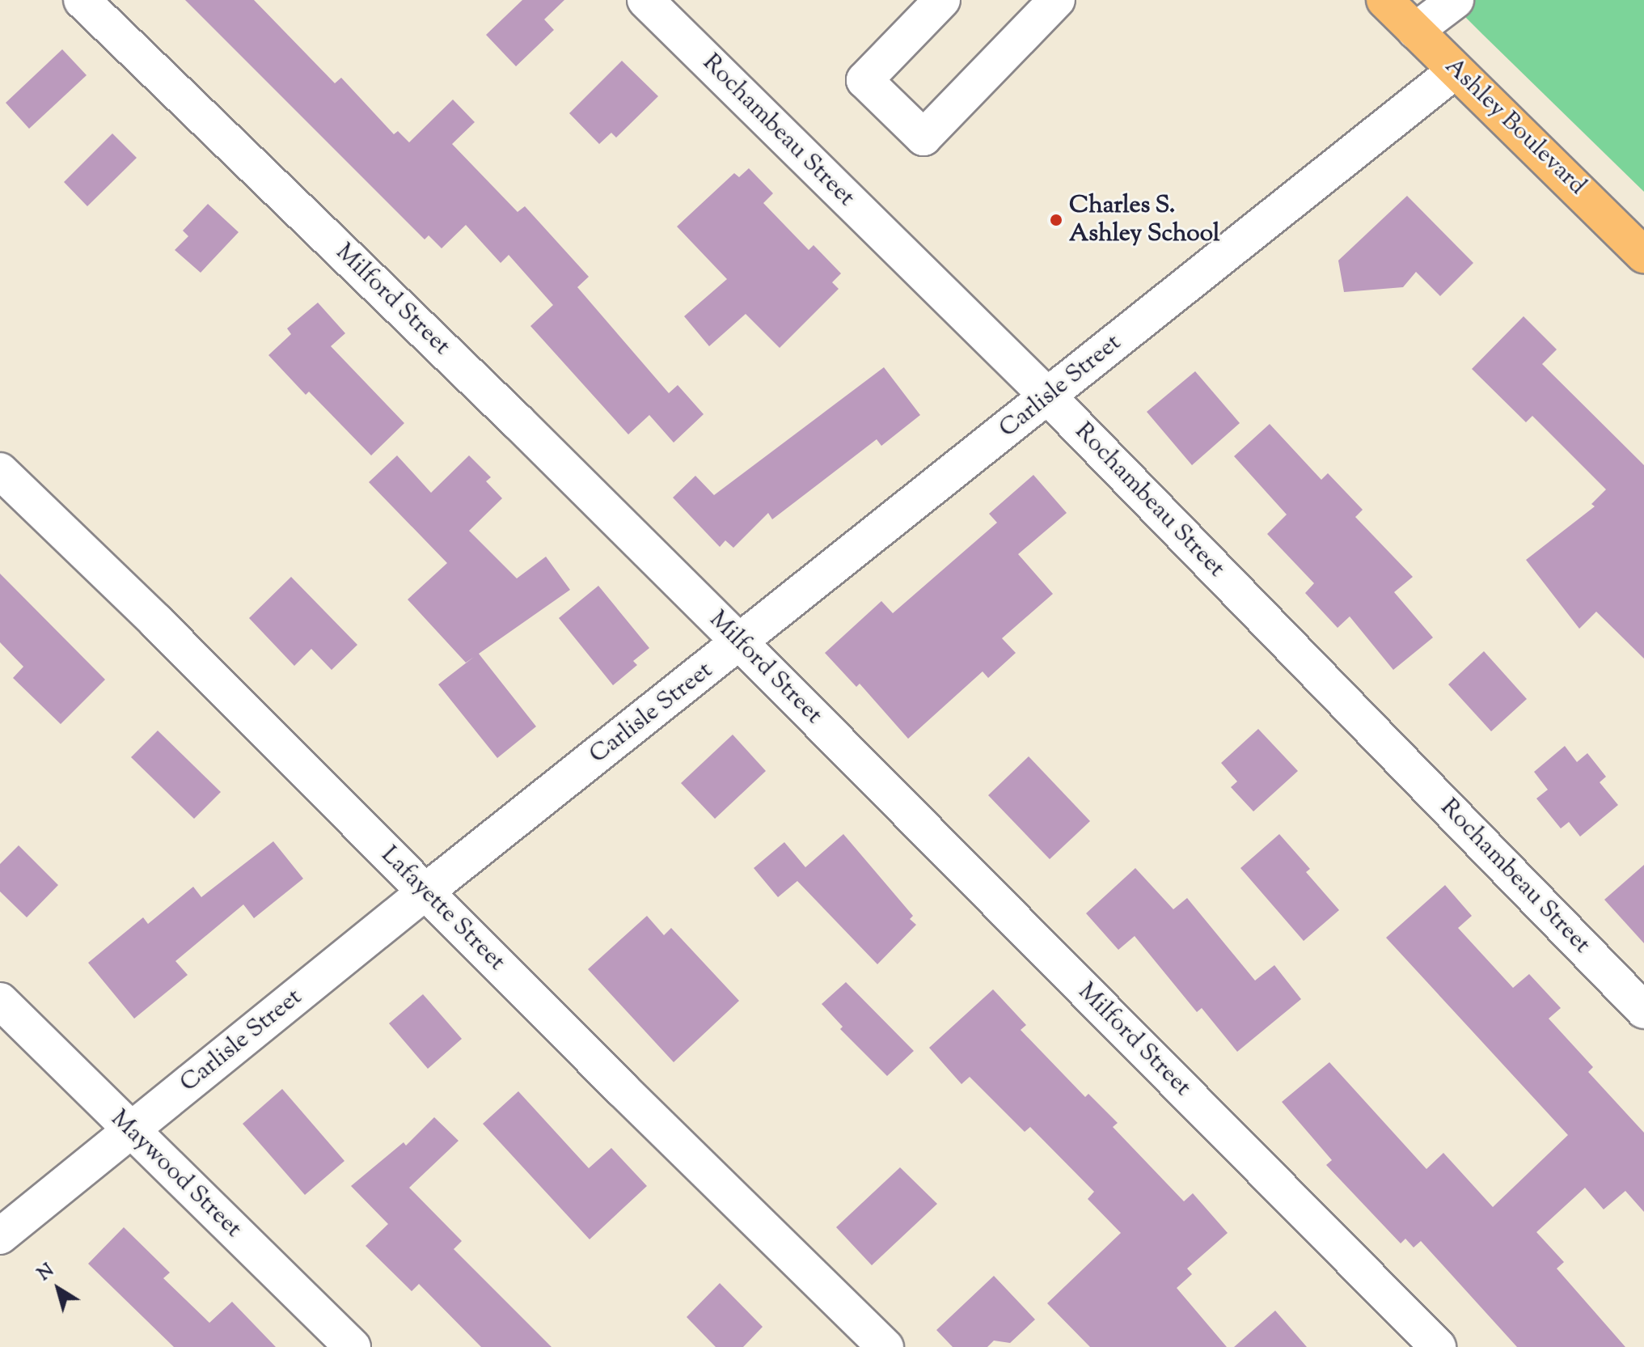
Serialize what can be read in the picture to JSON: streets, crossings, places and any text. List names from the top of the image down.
{
  "streets": {
    "main road": ["Ashley Boulevard"],
    "street": [
      "Rochambeau Street",
      "Milford Street",
      "Carlisle Street",
      "Lafayette Street",
      "Maywood Street"
    ]
  },
  "crossings": [
    ["Ashley Boulevard", "Carlisle Street"],
    ["Rochambeau Street", "Carlisle Street"],
    ["Milford Street", "Carlisle Street"],
    ["Carlisle Street", "Lafayette Street"],
    ["Carlisle Street", "Maywood Street"]
  ],
  "places": ["Charles S. Ashley School"],
  "north": "top left"
}
